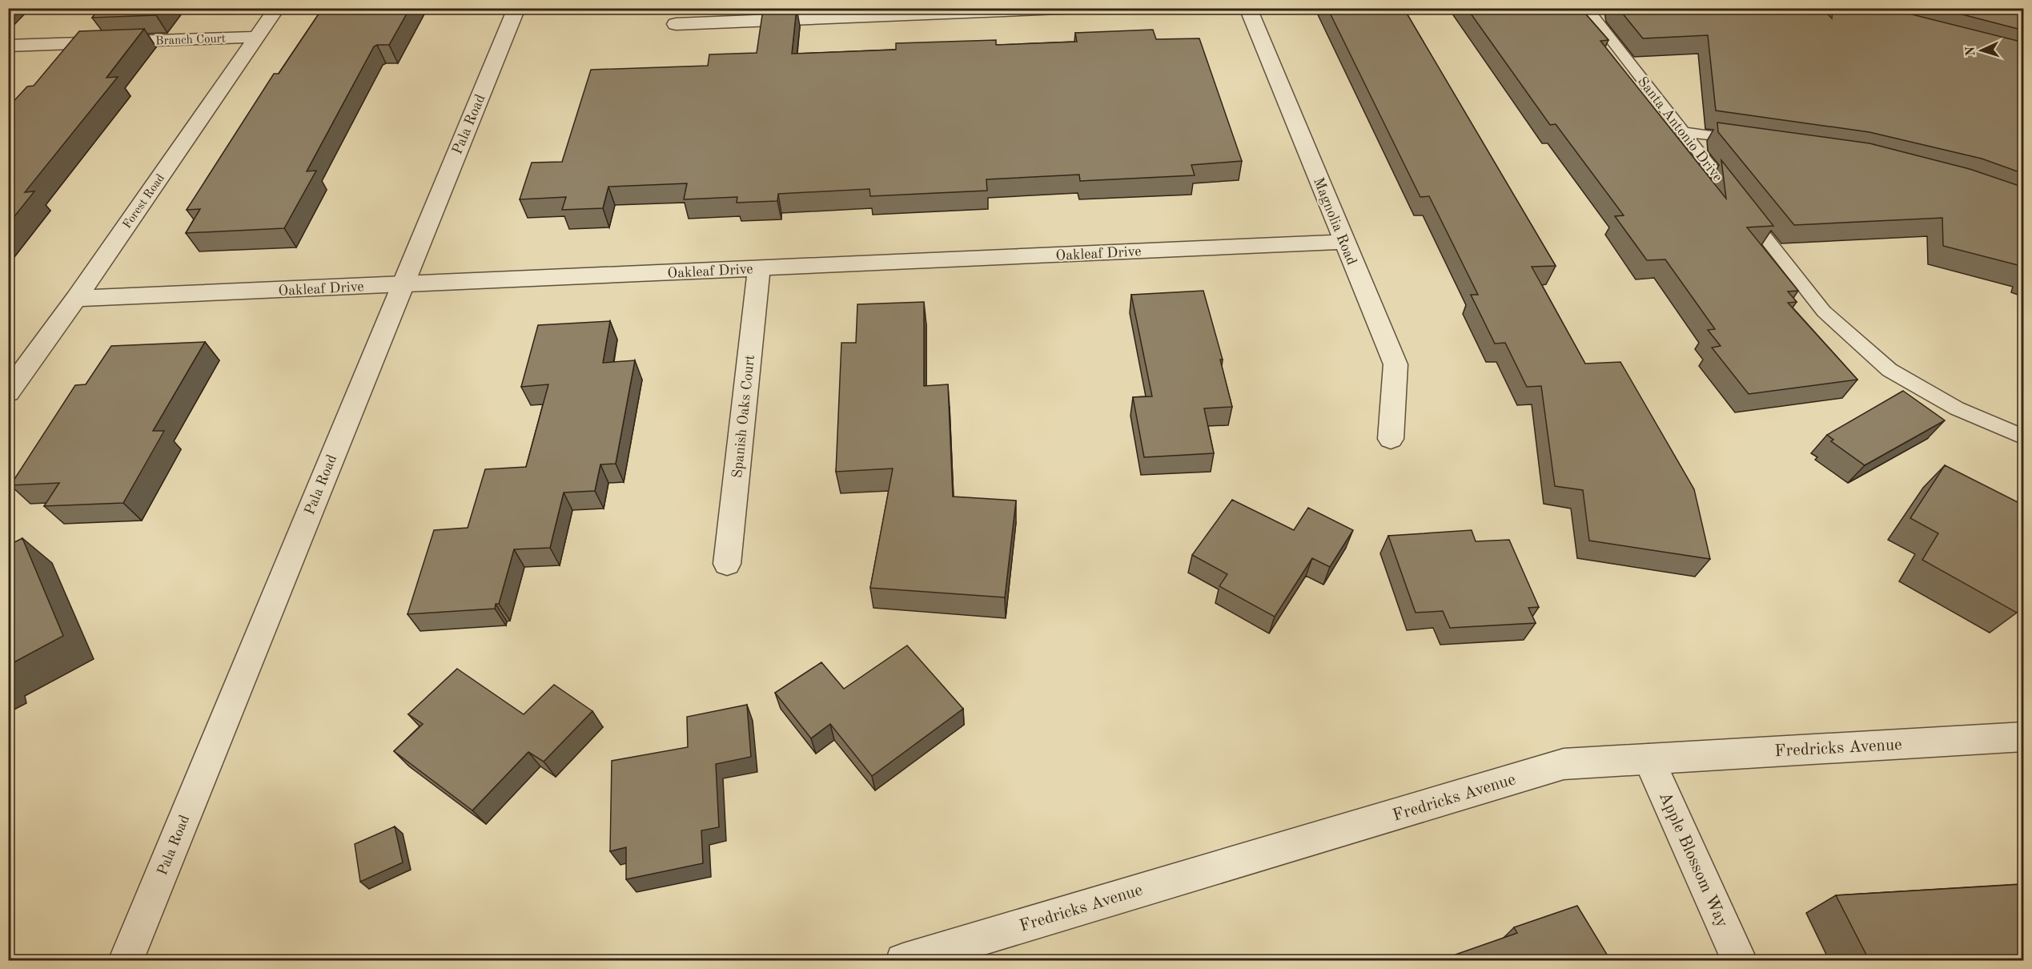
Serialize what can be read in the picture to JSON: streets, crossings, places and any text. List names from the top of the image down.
{
  "streets": {
    "street": [
      "Branch Court",
      "Pala Road",
      "Forest Road",
      "Magnolia Road",
      "Oakleaf Drive",
      "Spanish Oaks Court",
      "Fredricks Avenue",
      "Apple Blossom Way"
    ],
    "lane": ["Santa Antonio Drive"]
  },
  "crossings": [
    ["Branch Court", "Forest Road"],
    ["Pala Road", "Oakleaf Drive"],
    ["Forest Road", "Oakleaf Drive"],
    ["Magnolia Road", "Oakleaf Drive"],
    ["Oakleaf Drive", "Spanish Oaks Court"],
    ["Fredricks Avenue", "Apple Blossom Way"]
  ],
  "north": "left"
}
